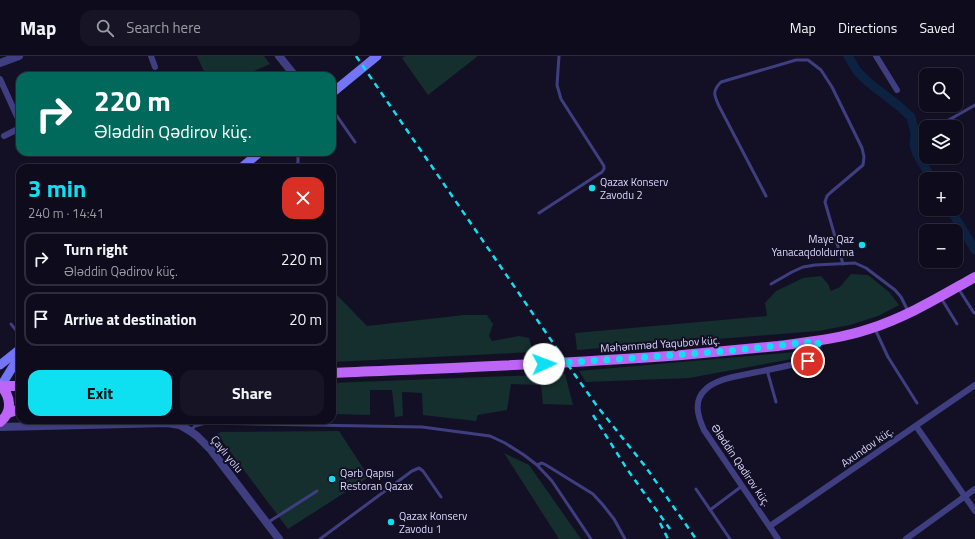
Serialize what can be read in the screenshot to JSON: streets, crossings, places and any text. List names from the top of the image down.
{
  "streets": {
    "main road": ["Məhəmməd Yaqubov küç."],
    "street": ["Axundov küç.", "Çaylı yolu", "Ələddin Qədirov küç."]
  },
  "crossings": [
    ["Məhəmməd Yaqubov küç.", "Ələddin Qədirov küç."],
    ["Axundov küç.", "Ələddin Qədirov küç."]
  ],
  "places": [
    "Qazax Konserv Zavodu 2",
    "Maye Qaz Yanacaqdoldurma",
    "Qərb Qapısı Restoran Qazax",
    "Qazax Konserv Zavodu 1"
  ],
  "page": {
    "header": "Map",
    "search": "Search here",
    "nav": ["Map", "Directions", "Saved"],
    "map_buttons": ["+", "−"],
    "turn": ["220 m", "Ələddin Qədirov küç."],
    "heading": ["3 min", "240 m · 14:41"],
    "list": [
      {
        "name": "Turn right",
        "note": "Ələddin Qədirov küç.",
        "value": "220 m"
      },
      {
        "name": "Arrive at destination",
        "value": "20 m"
      }
    ],
    "buttons": ["Exit", "Share"]
  }
}
